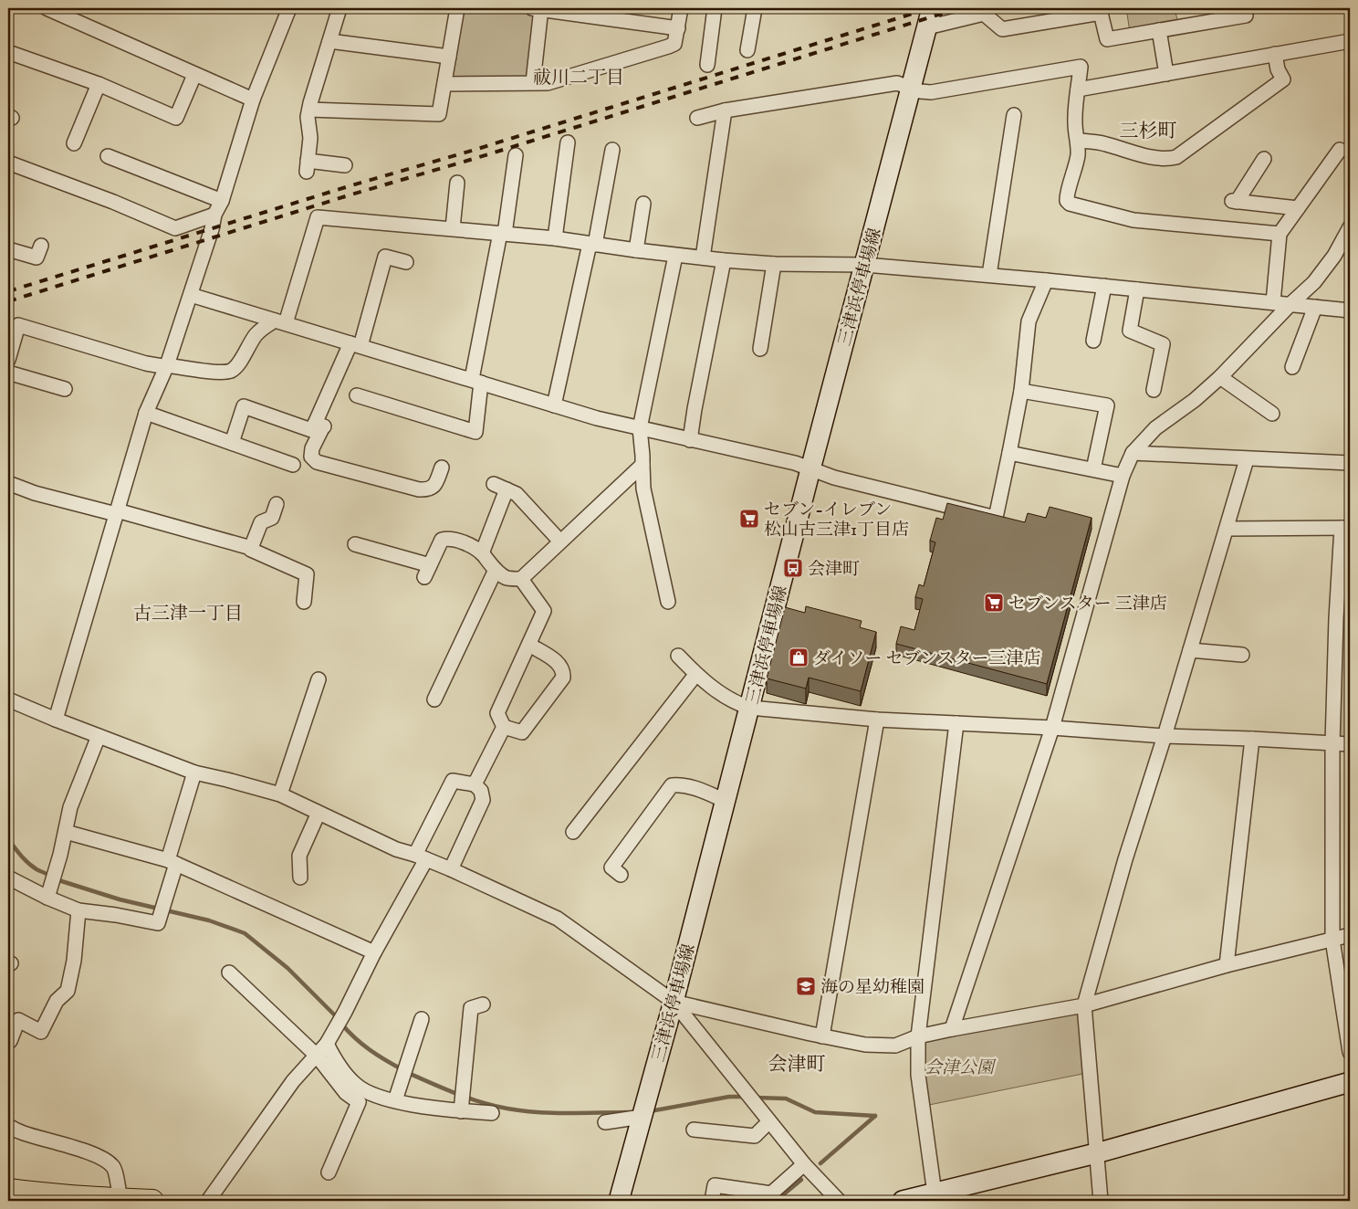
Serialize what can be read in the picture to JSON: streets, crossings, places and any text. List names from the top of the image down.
{
  "streets": {
    "main road": ["三津浜停車場線"]
  },
  "districts": [
    "祓川二丁目",
    "三杉町",
    "古三津一丁目",
    "会津町"
  ],
  "parks": ["会津公園"],
  "places": {
    "supermarket": ["セブン-イレブン 松山古三津1丁目店", "セブンスター 三津店"],
    "bus stop": ["会津町"],
    "shop": ["ダイソー セブンスター三津店"],
    "school or university": ["海の星幼稚園"]
  }
}
